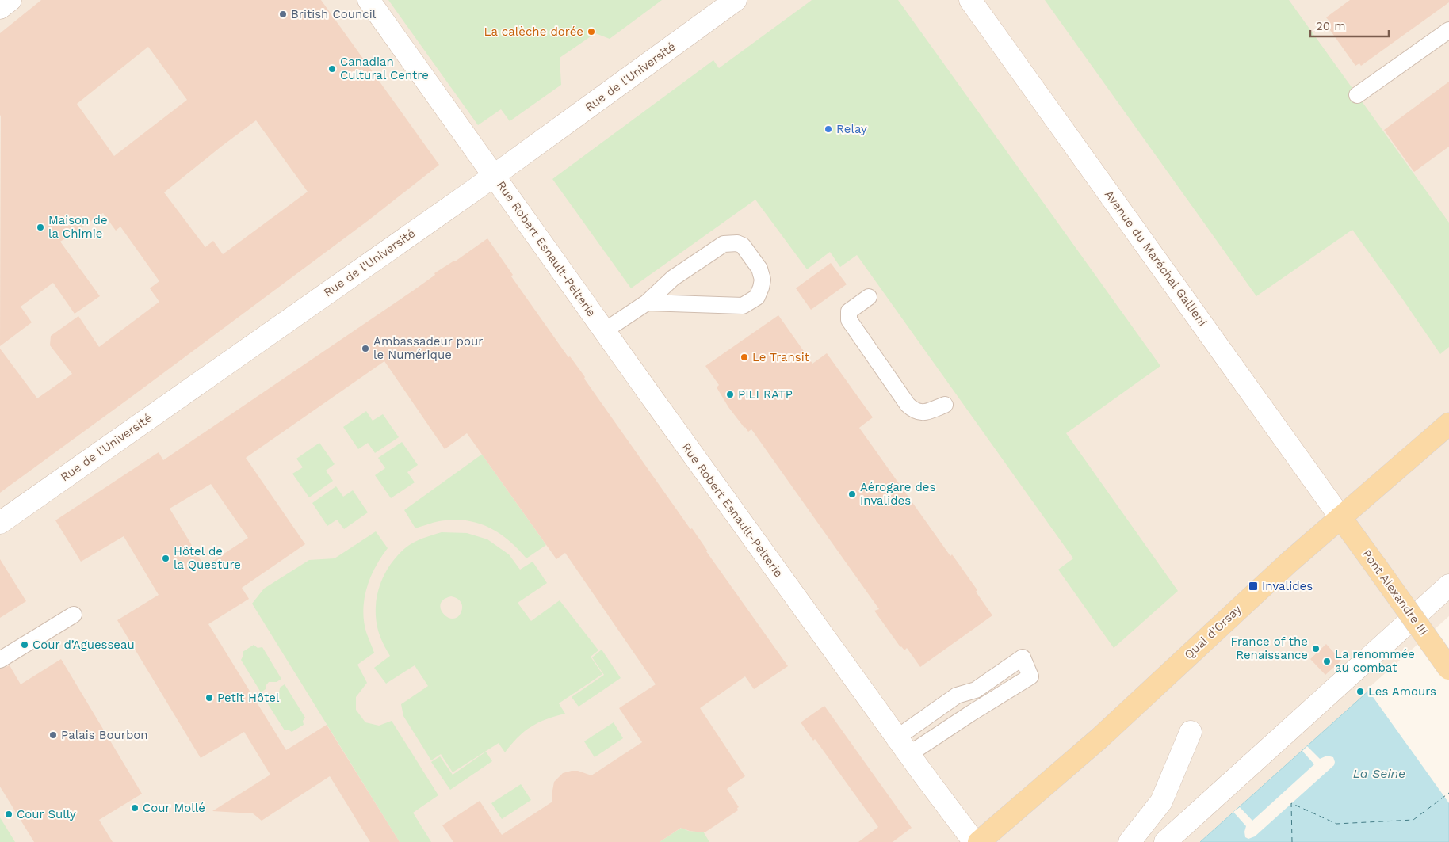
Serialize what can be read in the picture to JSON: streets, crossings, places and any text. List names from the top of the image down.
{
  "streets": {
    "main road": ["Pont Alexandre III", "Quai d'Orsay"],
    "street": ["Rue de l'Université", "Rue Robert Esnault-Pelterie", "Avenue du Maréchal Gallieni"]
  },
  "crossings": [
    ["Rue de l'Université", "Rue Robert Esnault-Pelterie"],
    ["Avenue du Maréchal Gallieni", "Pont Alexandre III"],
    ["Avenue du Maréchal Gallieni", "Quai d'Orsay"],
    ["Pont Alexandre III", "Quai d'Orsay"]
  ],
  "water": ["La Seine"],
  "places": {
    "other": [
      "British Council",
      "La calèche dorée",
      "Canadian Cultural Centre",
      "Relay",
      "Maison de la Chimie",
      "Ambassadeur pour le Numérique",
      "Le Transit",
      "PILI RATP",
      "Aérogare des Invalides",
      "Hôtel de la Questure",
      "Cour d’Aguesseau",
      "France of the Renaissance",
      "La renommée au combat",
      "Les Amours",
      "Petit Hôtel",
      "Palais Bourbon",
      "Cour Mollé",
      "Cour Sully"
    ],
    "transit": ["Invalides"]
  },
  "scale_bar": "20 m"
}
